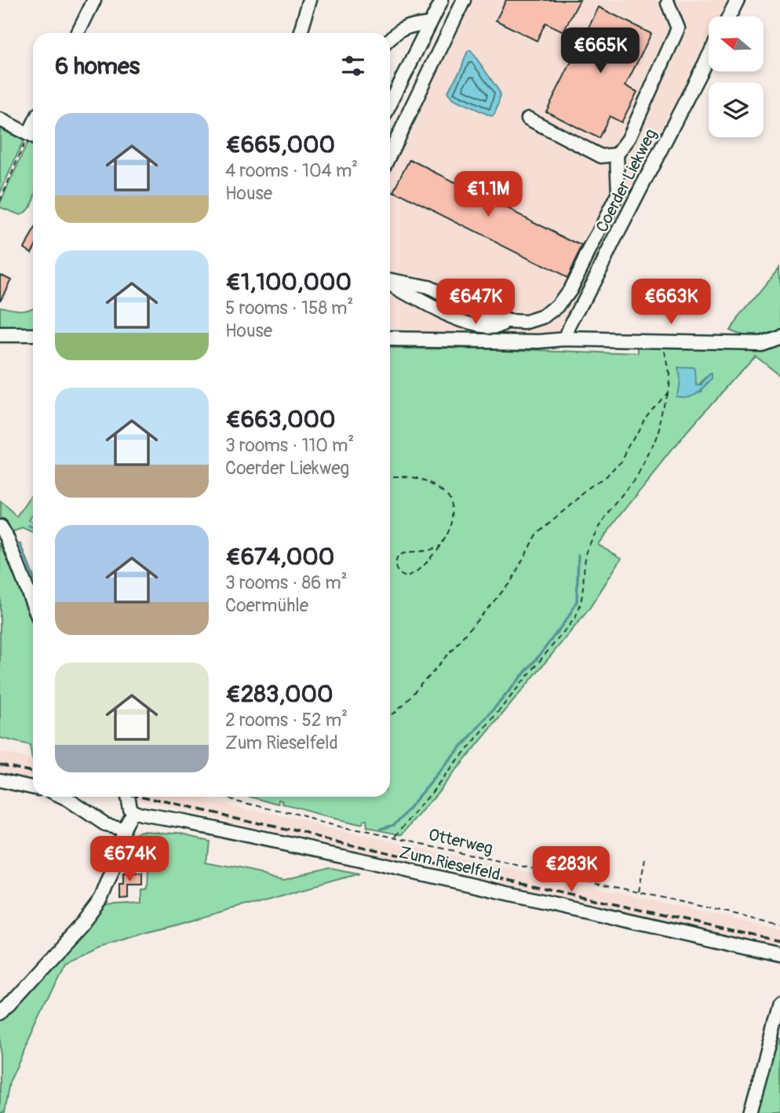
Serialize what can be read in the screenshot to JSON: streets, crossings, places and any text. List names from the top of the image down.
{
  "streets": {
    "street": ["Coerder Liekweg", "Zum Rieselfeld"],
    "path": ["Otterweg"]
  },
  "north": "left",
  "page": {
    "price": [
      "€665K",
      "€1.1M",
      "€647K",
      "€663K",
      "€674K",
      "€283K"
    ],
    "heading": "6 homes",
    "list": [
      {
        "name": "€665,000",
        "note": "4 rooms · 104 m² · House"
      },
      {
        "name": "€1,100,000",
        "note": "5 rooms · 158 m² · House"
      },
      {
        "name": "€663,000",
        "note": "3 rooms · 110 m² · Coerder Liekweg"
      },
      {
        "name": "€674,000",
        "note": "3 rooms · 86 m² · Coermühle"
      },
      {
        "name": "€283,000",
        "note": "2 rooms · 52 m² · Zum Rieselfeld"
      }
    ]
  }
}
